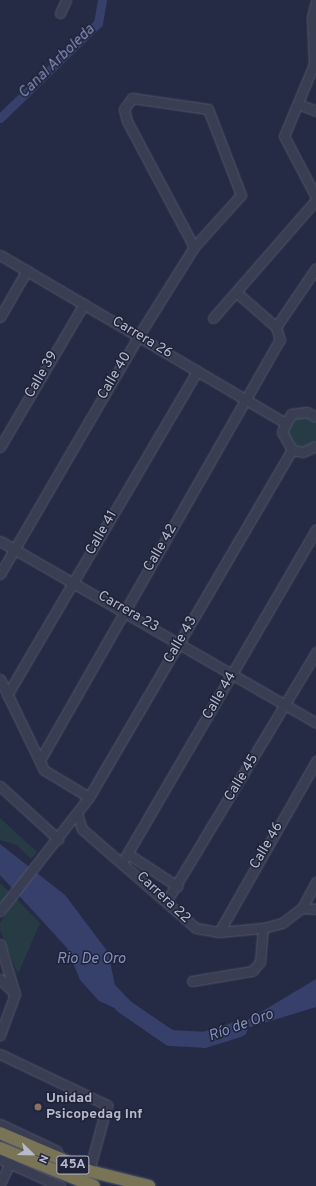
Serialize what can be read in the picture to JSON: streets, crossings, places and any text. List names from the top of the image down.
{
  "streets": {
    "highway": ["45A"],
    "street": [
      "Carrera 26",
      "Calle 39",
      "Calle 40",
      "Calle 41",
      "Calle 42",
      "Carrera 23",
      "Calle 43",
      "Calle 44",
      "Calle 45",
      "Calle 46",
      "Carrera 22"
    ]
  },
  "crossings": [
    ["Carrera 26", "Calle 39"],
    ["Carrera 26", "Calle 40"],
    ["Carrera 26", "Calle 41"],
    ["Carrera 26", "Calle 42"],
    ["Calle 40", "Carrera 23"],
    ["Calle 41", "Carrera 23"],
    ["Calle 42", "Carrera 23"],
    ["Carrera 23", "Calle 43"],
    ["Carrera 23", "Calle 44"],
    ["Carrera 23", "Calle 45"],
    ["Calle 44", "Carrera 22"],
    ["Calle 45", "Carrera 22"],
    ["Calle 46", "Carrera 22"]
  ],
  "water": ["Canal Arboleda", "Rio De Oro", "Río de Oro"],
  "places": ["Unidad Psicopedag Inf"],
  "north": "bottom right"
}
